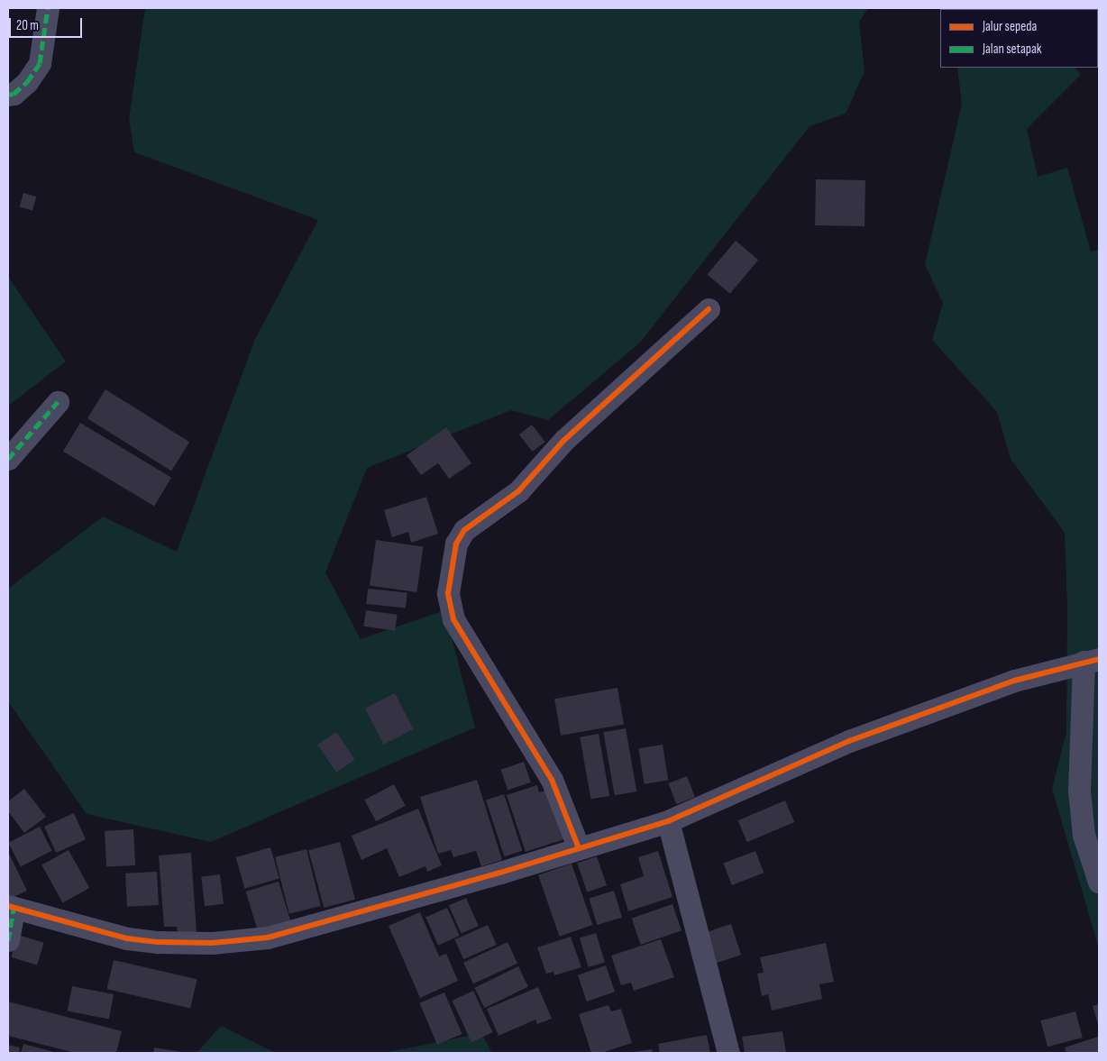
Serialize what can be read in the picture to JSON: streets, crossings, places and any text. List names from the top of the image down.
{
  "legend": ["Jalur sepeda", "Jalan setapak"],
  "scale_bar": "20 m"
}
